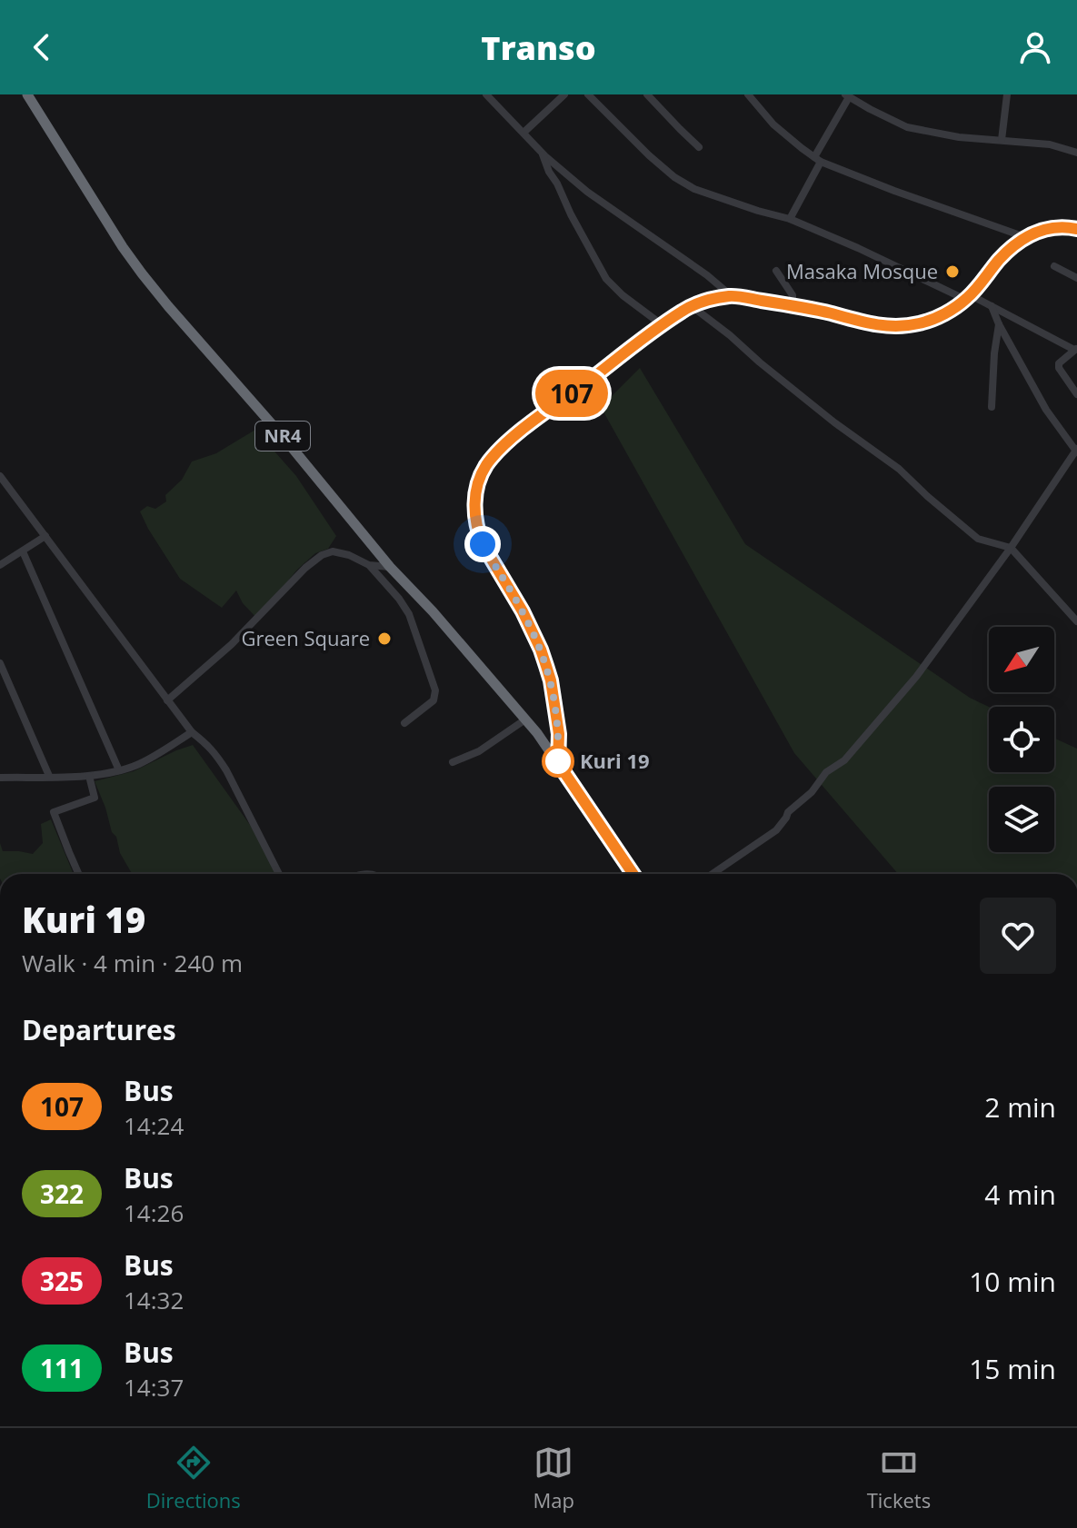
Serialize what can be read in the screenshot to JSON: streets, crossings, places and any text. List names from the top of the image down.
{
  "streets": {
    "highway": ["NR4"]
  },
  "places": ["Masaka Mosque", "Green Square", "Kuri 19"],
  "lines": ["bus line 107"],
  "north": "bottom left",
  "page": {
    "header": "Transo",
    "on_map": "107",
    "heading": [
      ["Kuri 19", "Walk · 4 min · 240 m"],
      "Departures"
    ],
    "list": [
      {
        "mark": "107",
        "name": "Bus",
        "note": "14:24",
        "value": "2 min"
      },
      {
        "mark": "322",
        "name": "Bus",
        "note": "14:26",
        "value": "4 min"
      },
      {
        "mark": "325",
        "name": "Bus",
        "note": "14:32",
        "value": "10 min"
      },
      {
        "mark": "111",
        "name": "Bus",
        "note": "14:37",
        "value": "15 min"
      }
    ],
    "tabs": ["Directions", "Map", "Tickets"]
  }
}
